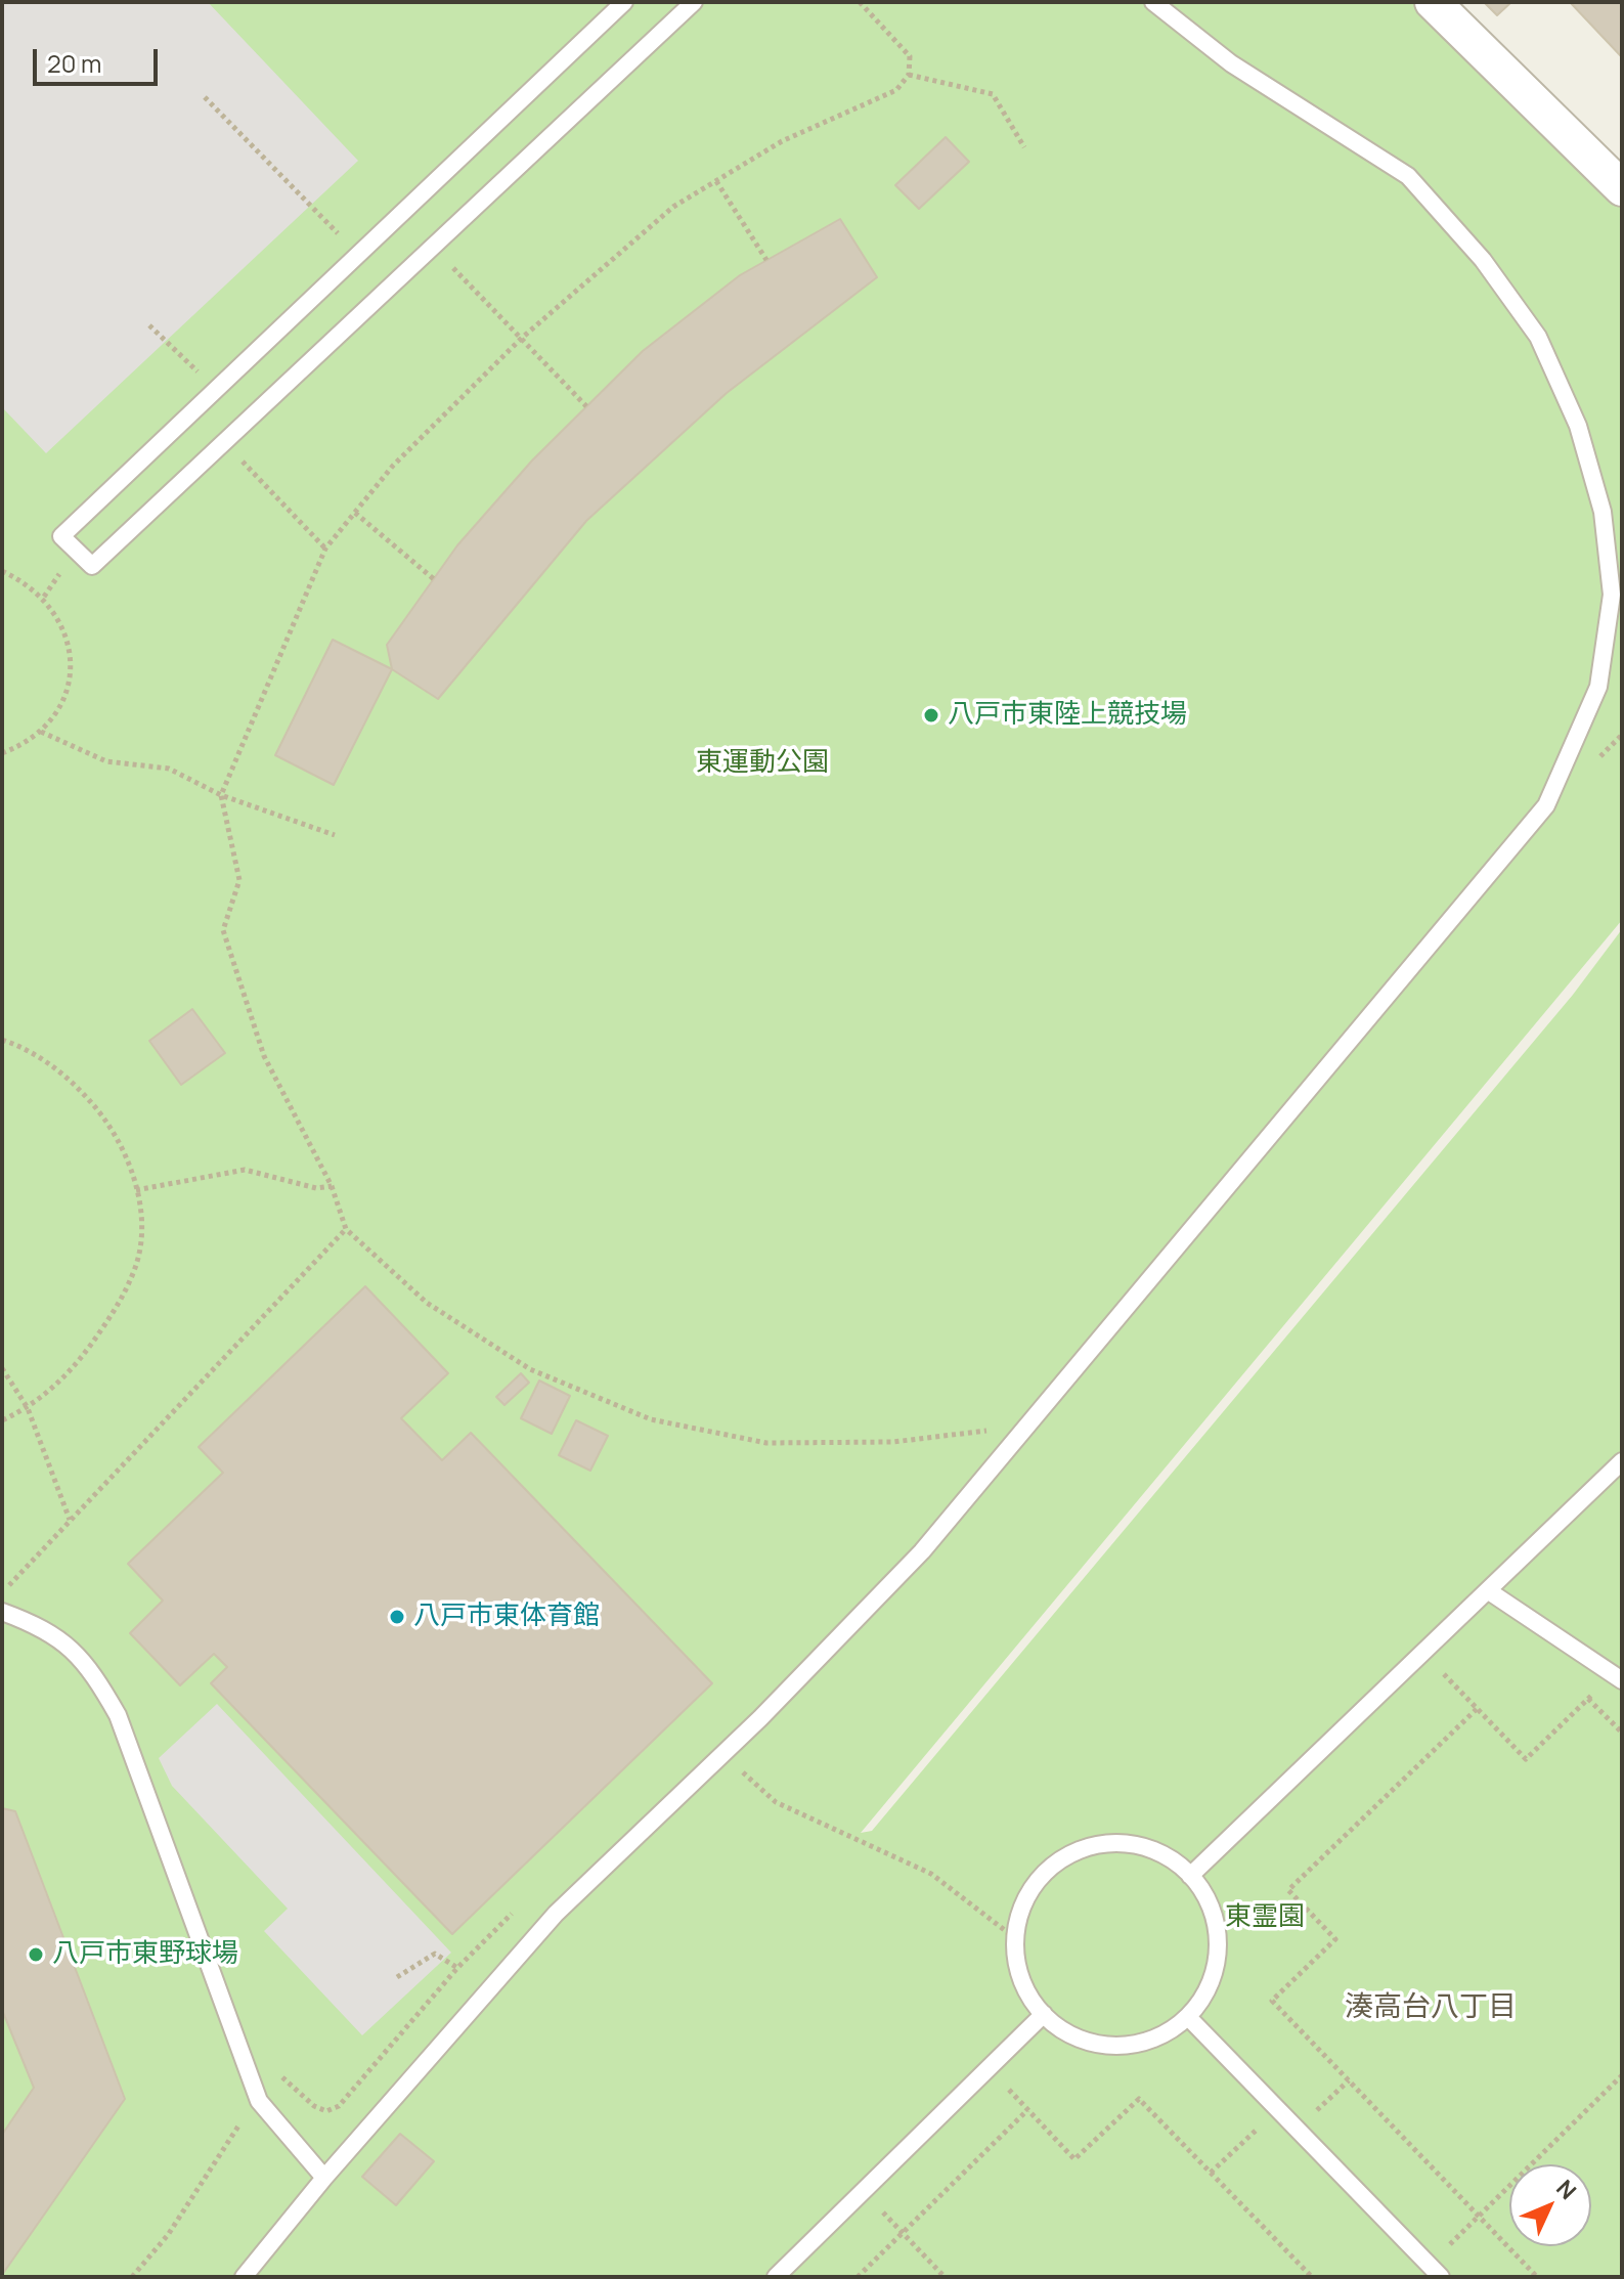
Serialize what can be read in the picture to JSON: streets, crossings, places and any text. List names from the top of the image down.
{
  "districts": ["湊高台八丁目"],
  "parks": ["東運動公園", "東霊園"],
  "places": ["八戸市東陸上競技場", "八戸市東体育館", "八戸市東野球場"],
  "scale_bar": "20 m",
  "north": "top right"
}
